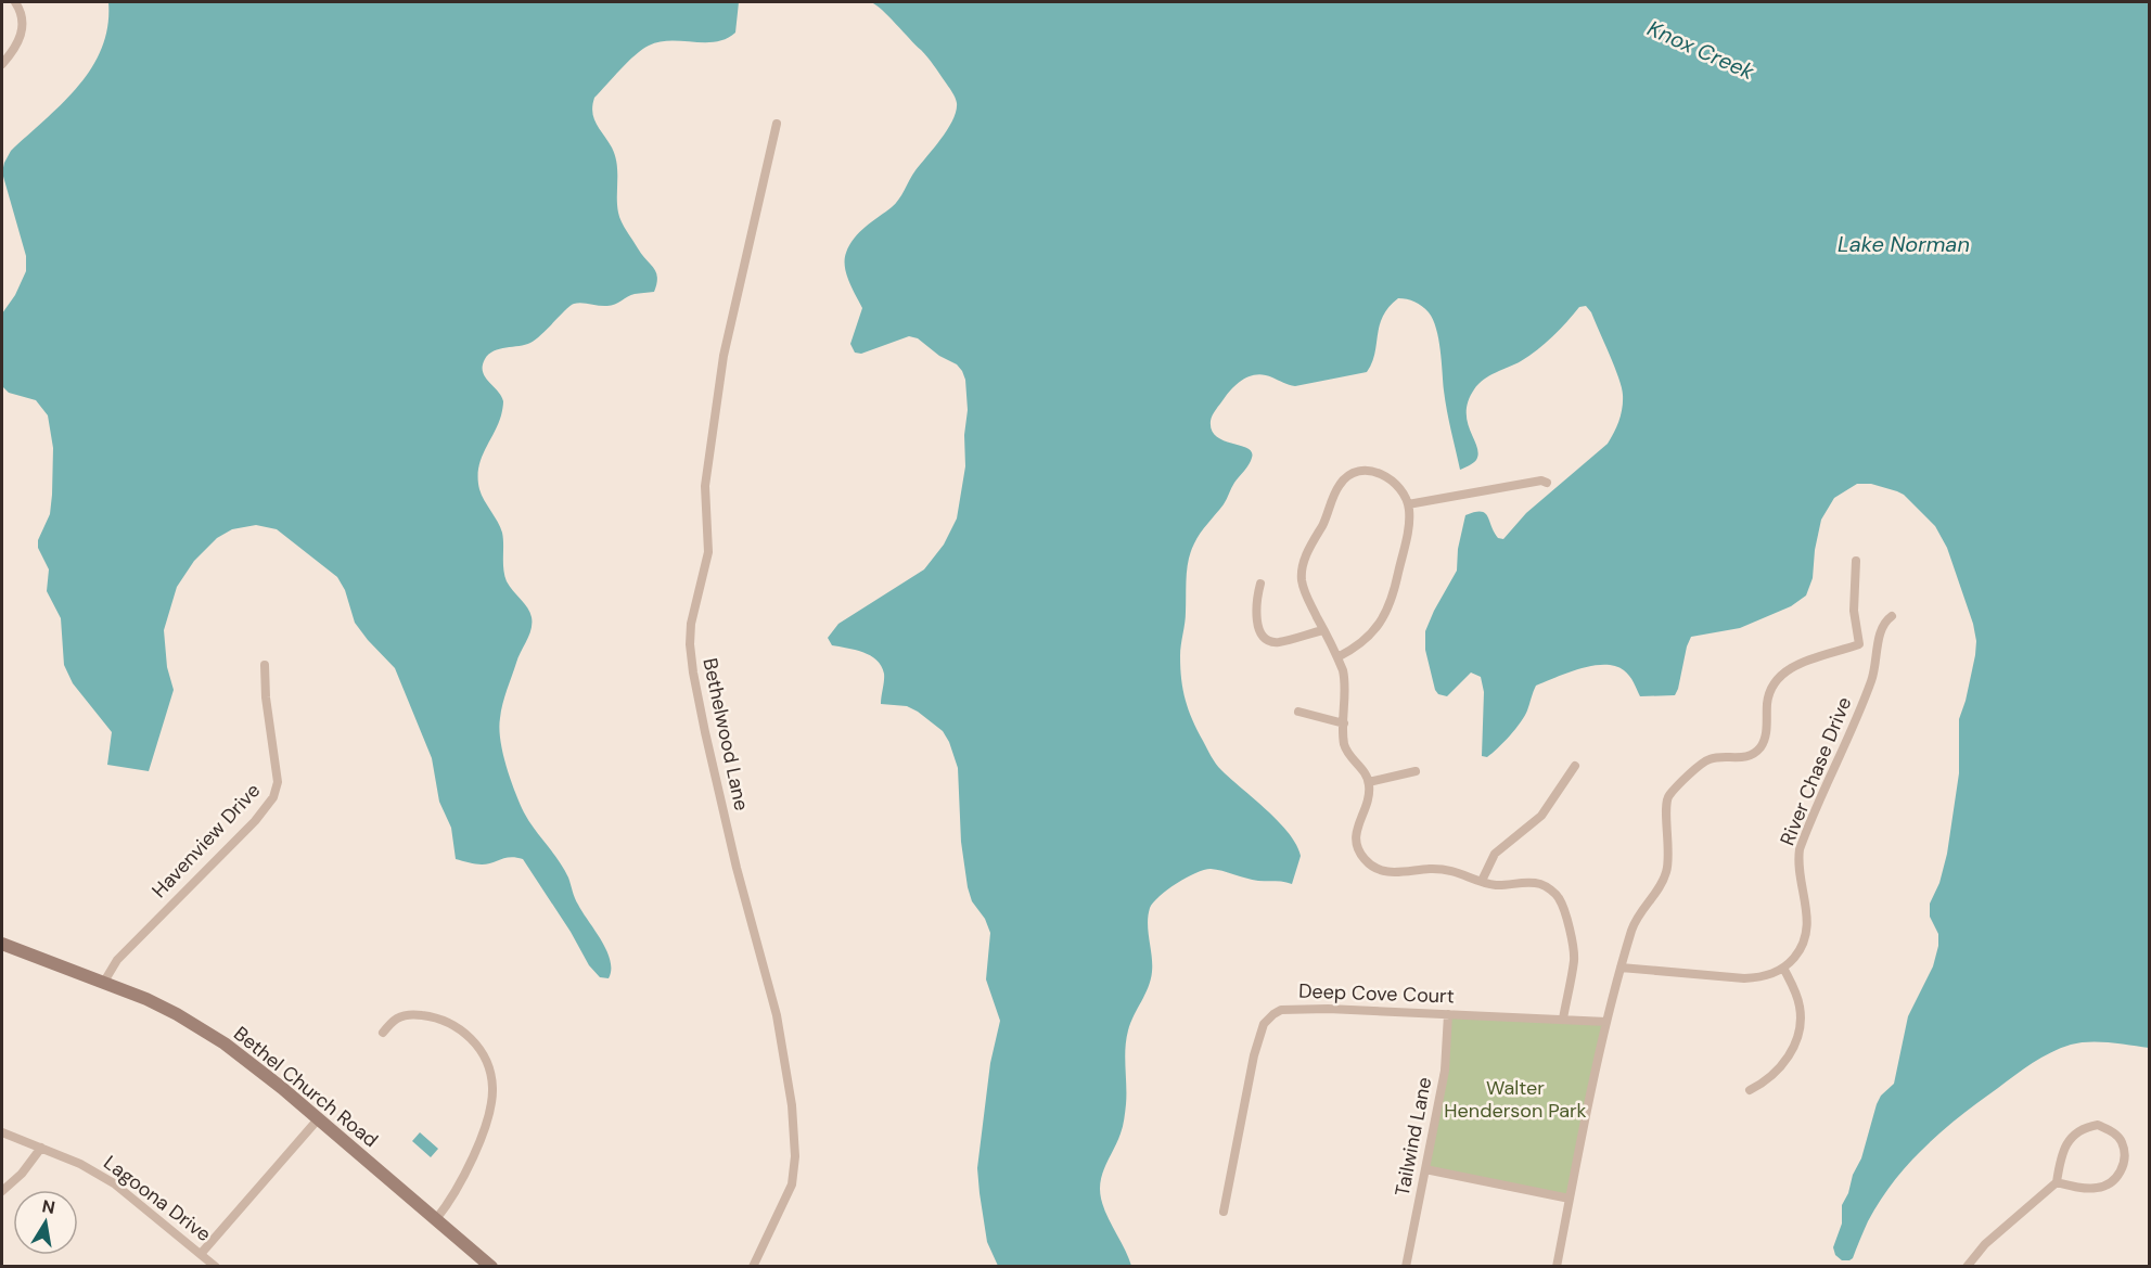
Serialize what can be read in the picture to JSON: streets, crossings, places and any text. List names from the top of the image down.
{
  "streets": {
    "street": [
      "Bethelwood Lane",
      "River Chase Drive",
      "Havenview Drive",
      "Deep Cove Court",
      "Bethel Church Road",
      "Tailwind Lane",
      "Lagoona Drive"
    ]
  },
  "crossings": [
    ["Havenview Drive", "Bethel Church Road"],
    ["Deep Cove Court", "Tailwind Lane"]
  ],
  "water": ["Knox Creek", "Lake Norman"],
  "parks": ["Walter Henderson Park"],
  "north": "top"
}
